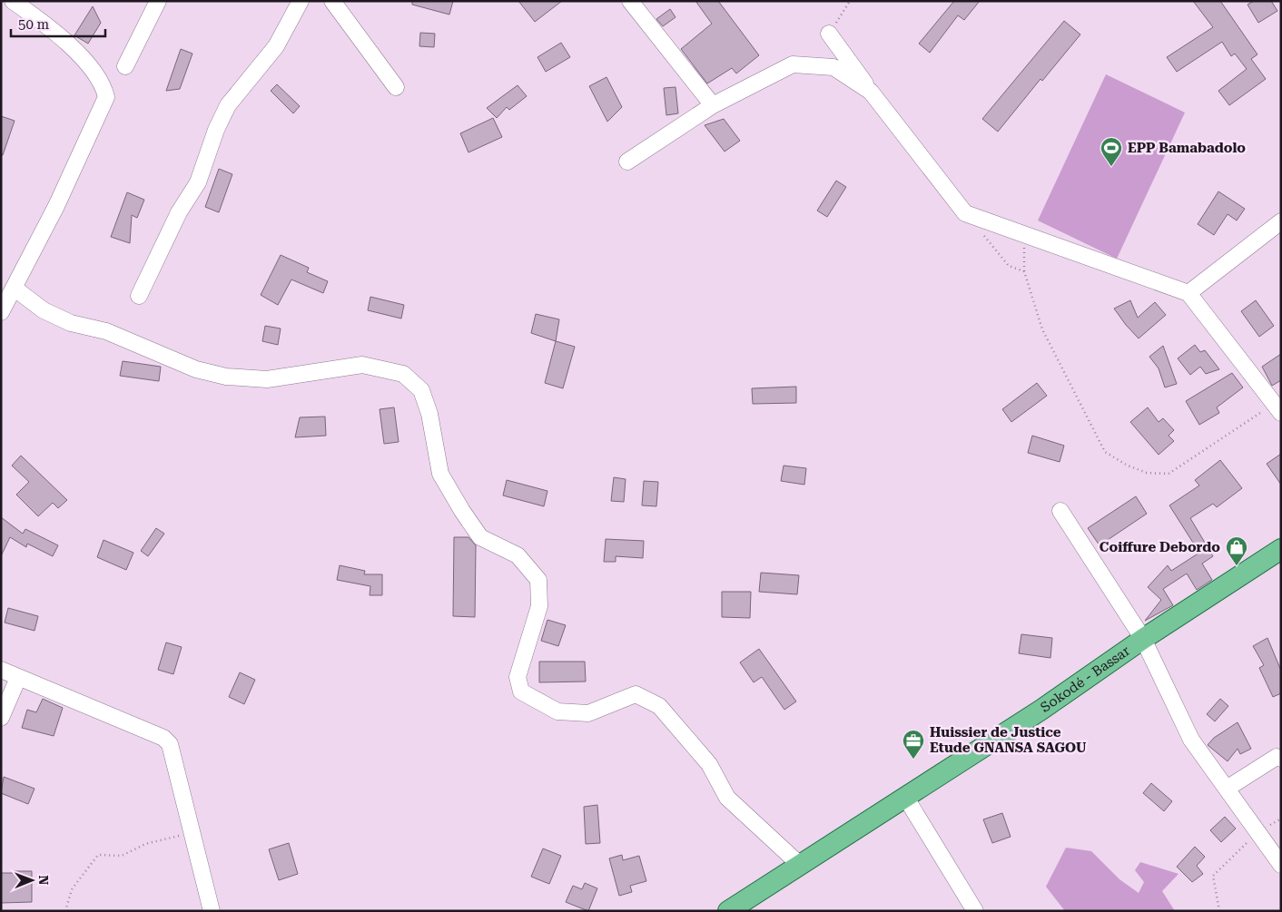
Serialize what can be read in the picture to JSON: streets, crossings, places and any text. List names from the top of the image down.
{
  "streets": {
    "main road": ["Sokodé - Bassar"]
  },
  "places": {
    "sports": ["EPP Bamabadolo"],
    "shop": ["Coiffure Debordo"],
    "office": ["Huissier de Justice Etude GNANSA SAGOU"]
  },
  "scale_bar": "50 m",
  "north": "right"
}
